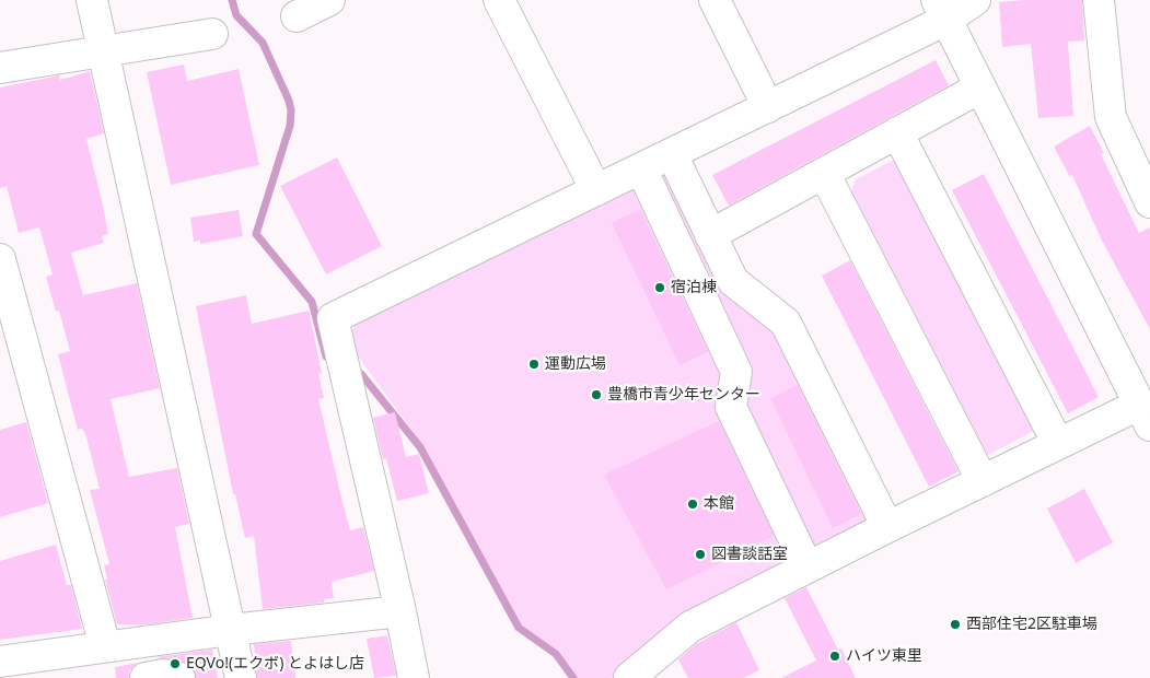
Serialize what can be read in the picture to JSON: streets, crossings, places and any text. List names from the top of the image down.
{
  "places": [
    "宿泊棟",
    "運動広場",
    "豊橋市青少年センター",
    "本館",
    "図書談話室",
    "西部住宅2区駐車場",
    "ハイツ東里",
    "EQVo!(エクボ) とよはし店"
  ]
}
